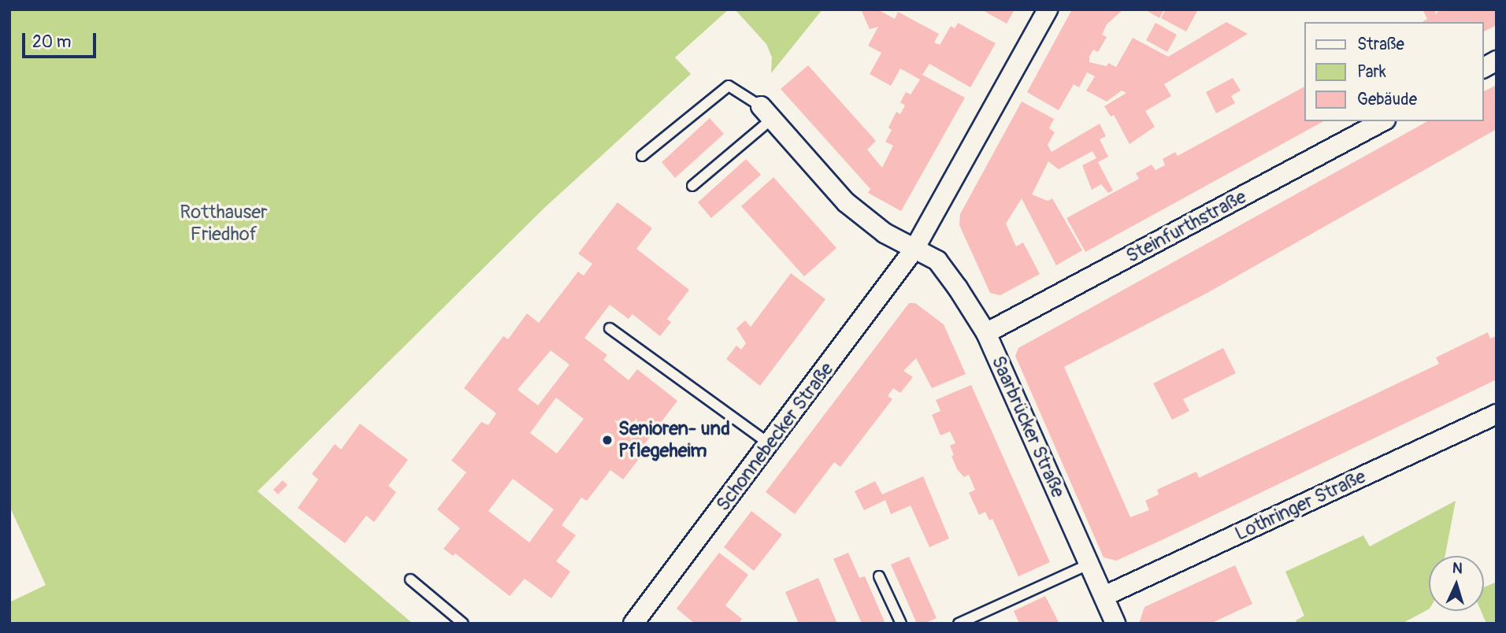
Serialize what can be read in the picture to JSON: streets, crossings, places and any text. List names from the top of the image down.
{
  "streets": {
    "street": [
      "Steinfurthstraße",
      "Saarbrücker Straße",
      "Schonnebecker Straße",
      "Lothringer Straße"
    ]
  },
  "crossings": [
    ["Steinfurthstraße", "Saarbrücker Straße"],
    ["Saarbrücker Straße", "Schonnebecker Straße"],
    ["Saarbrücker Straße", "Lothringer Straße"]
  ],
  "parks": ["Rotthauser Friedhof"],
  "places": ["Senioren- und Pflegeheim"],
  "legend": ["Straße", "Park", "Gebäude"],
  "scale_bar": "20 m",
  "north": "top"
}
